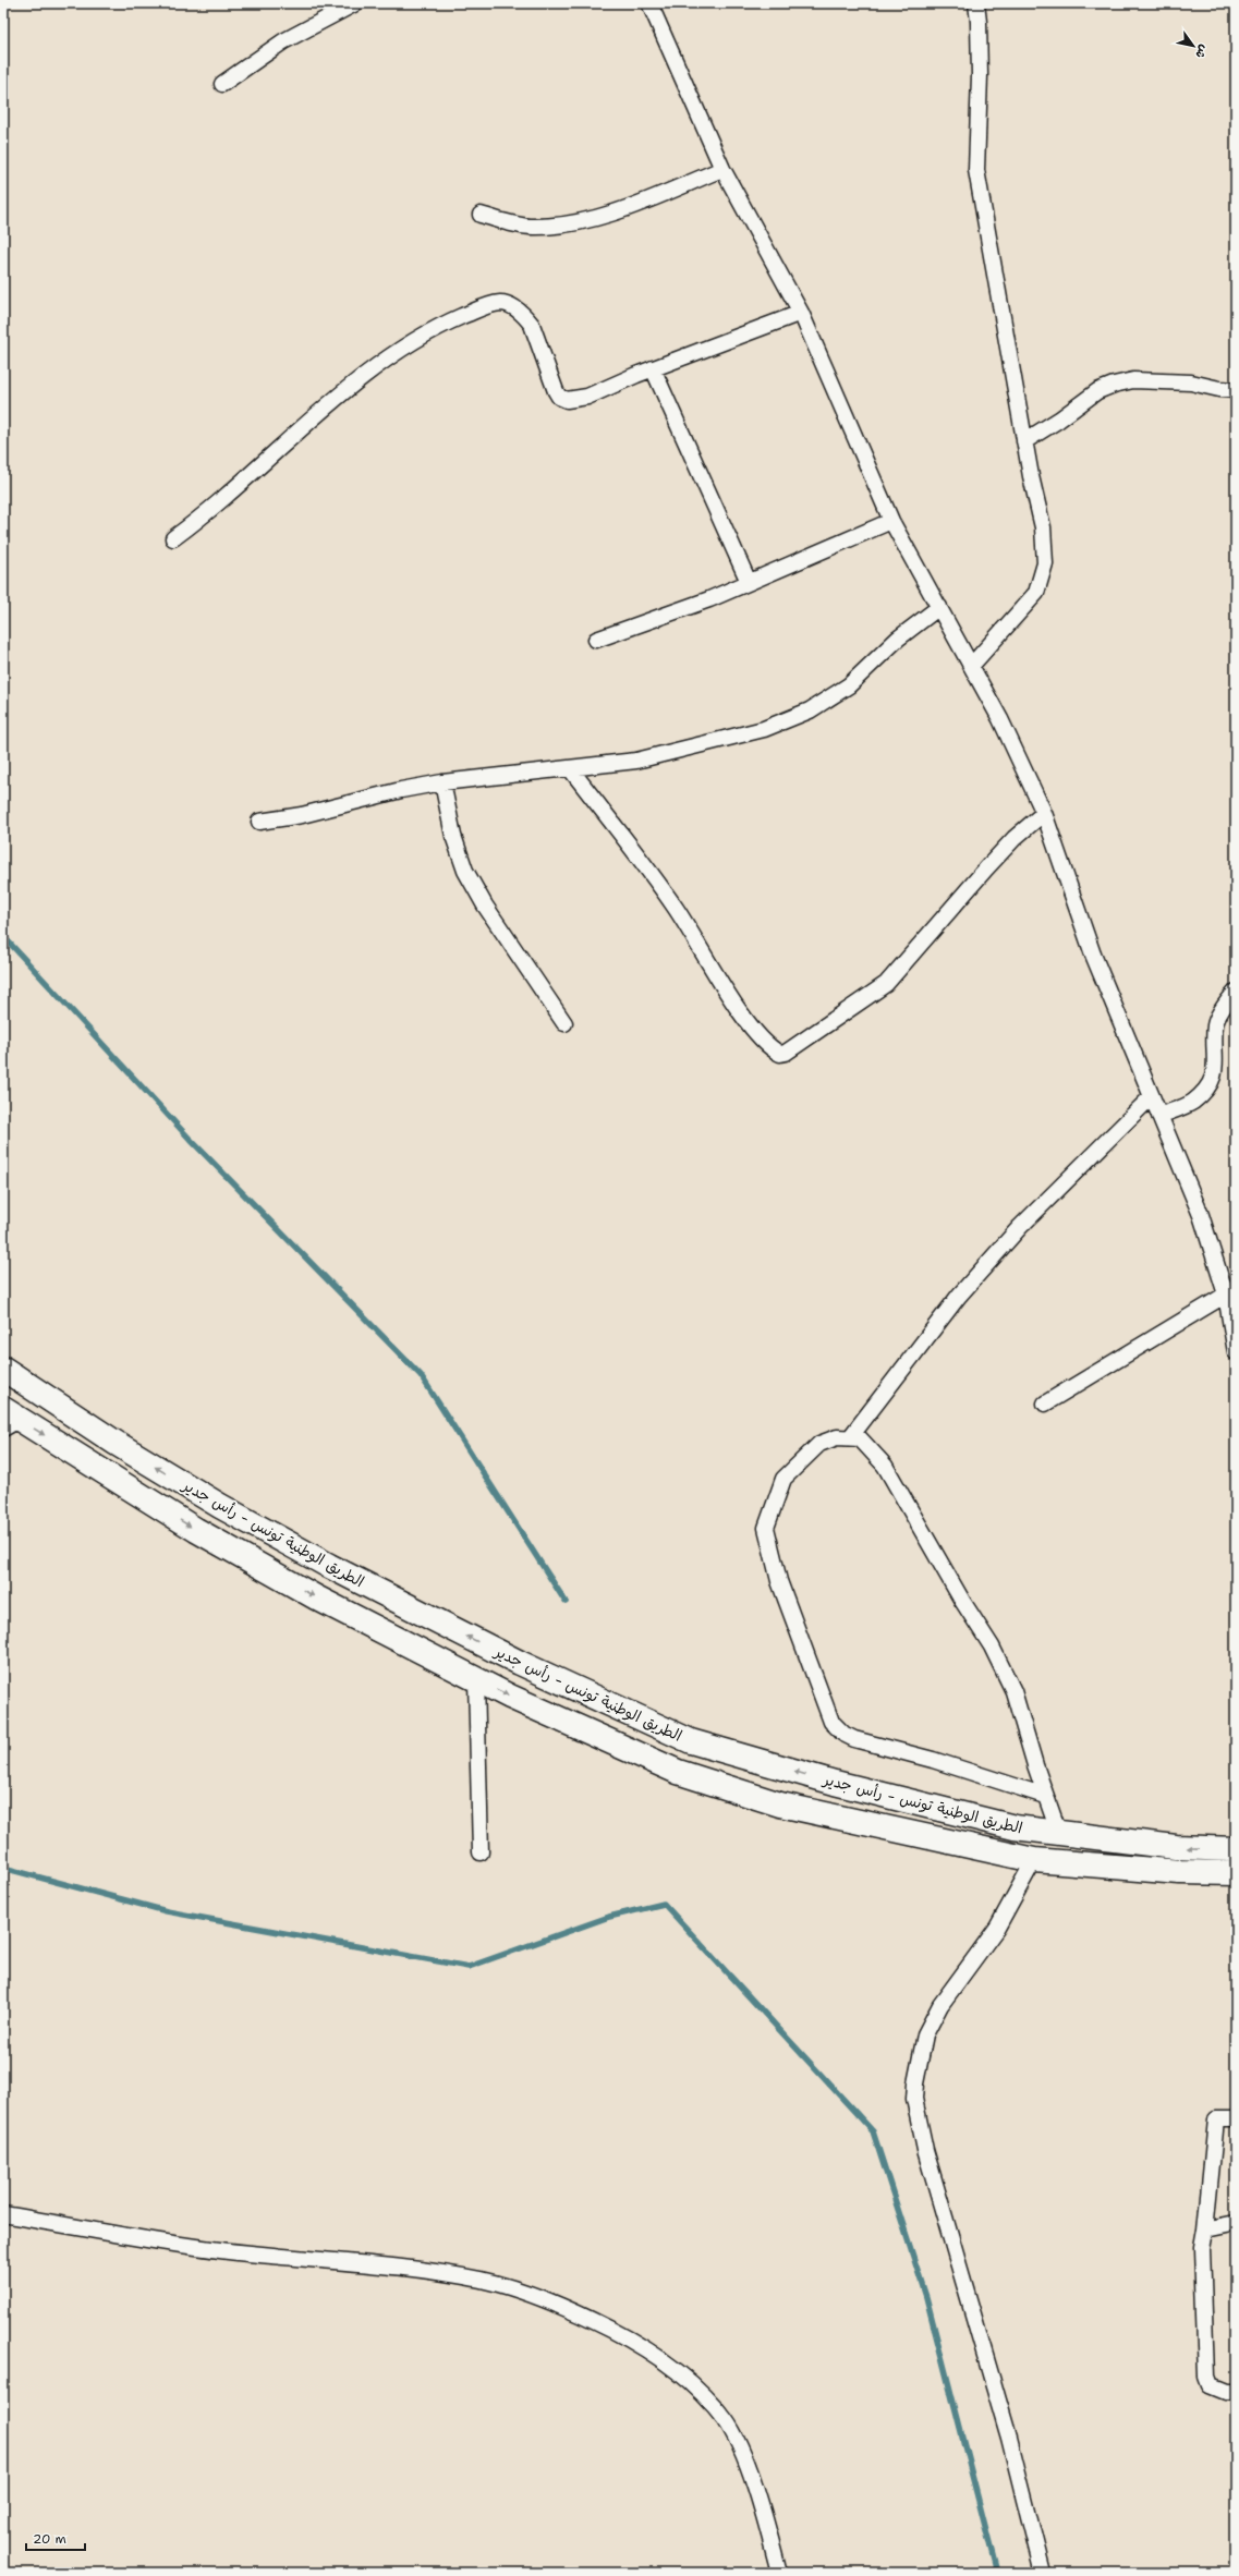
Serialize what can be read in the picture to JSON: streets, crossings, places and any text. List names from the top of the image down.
{
  "streets": {
    "main road": ["الطريق الوطنية تونس - رأس جدير"]
  },
  "scale_bar": "20 m",
  "north": "bottom right"
}
